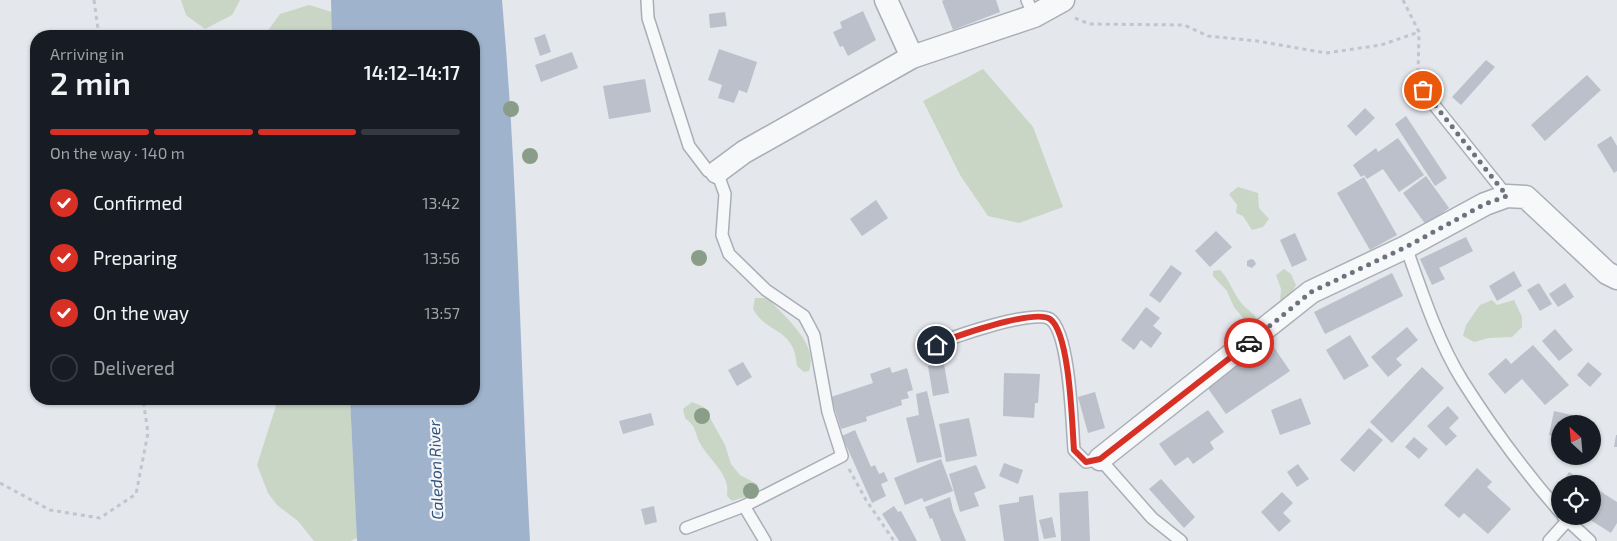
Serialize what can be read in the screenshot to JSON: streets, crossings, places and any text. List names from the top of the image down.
{
  "water": ["Caledon River"],
  "north": "top left",
  "page": {
    "heading": ["2 min", "Arriving in", "14:12–14:17"],
    "bar": "On the way · 140 m",
    "list": [
      ["Confirmed", "13:42"],
      ["Preparing", "13:56"],
      ["On the way", "13:57"],
      "Delivered"
    ]
  }
}
